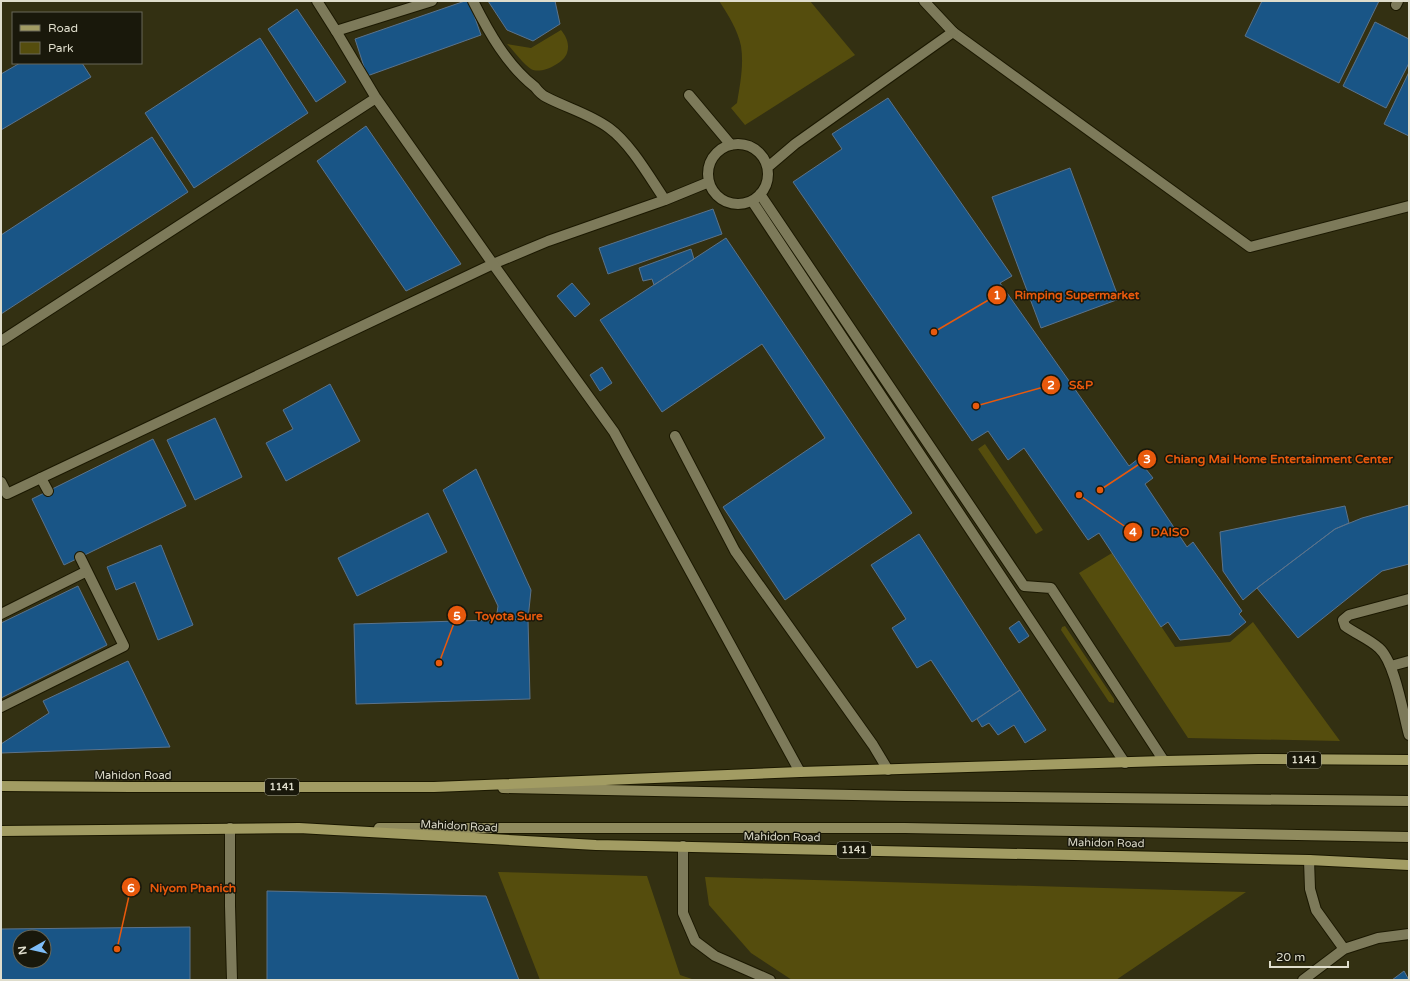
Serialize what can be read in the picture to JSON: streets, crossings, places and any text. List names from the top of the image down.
{
  "streets": {
    "main road": ["1141", "Mahidon Road"]
  },
  "places": [
    "Rimping Supermarket",
    "S&P",
    "Chiang Mai Home Entertainment Center",
    "DAISO",
    "Toyota Sure",
    "Niyom Phanich"
  ],
  "legend": ["Road", "Park"],
  "scale_bar": "20 m",
  "north": "left"
}
